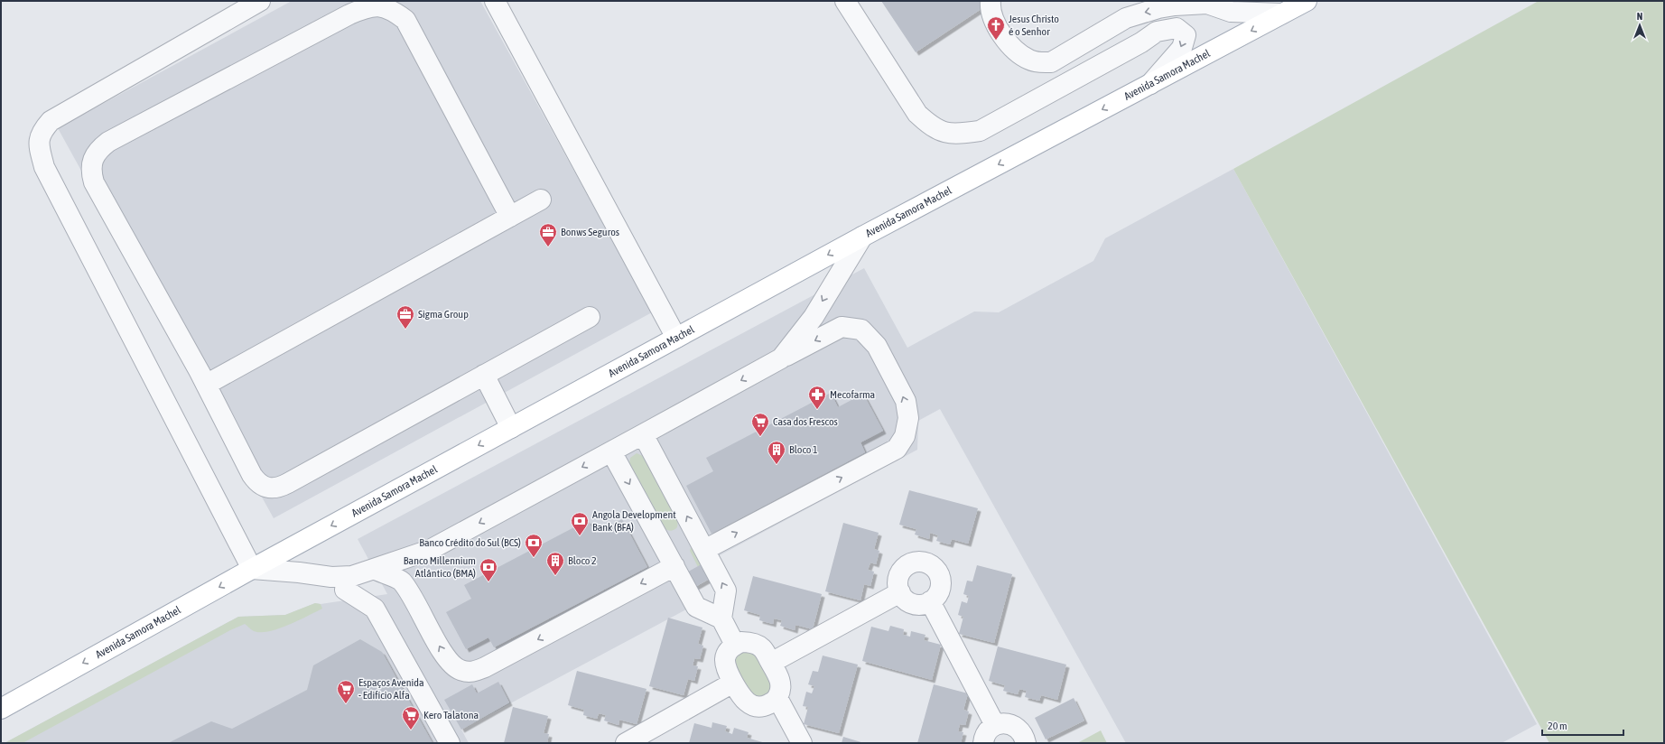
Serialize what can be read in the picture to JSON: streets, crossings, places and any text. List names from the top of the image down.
{
  "streets": {
    "main road": ["Avenida Samora Machel"]
  },
  "one_way": ["Avenida Samora Machel"],
  "places": {
    "church": ["Jesus Christo é o Senhor"],
    "office": ["Bonws Seguros", "Sigma Group"],
    "pharmacy": ["Mecofarma"],
    "supermarket": ["Casa dos Frescos", "Espaços Avenida - Edifício Alfa", "Kero Talatona"],
    "building": ["Bloco 1", "Bloco 2"],
    "bank": ["Angola Development Bank (BFA)", "Banco Crédito do Sul (BCS)", "Banco Millennium Atlântico (BMA)"]
  },
  "scale_bar": "20 m",
  "north": "top"
}
